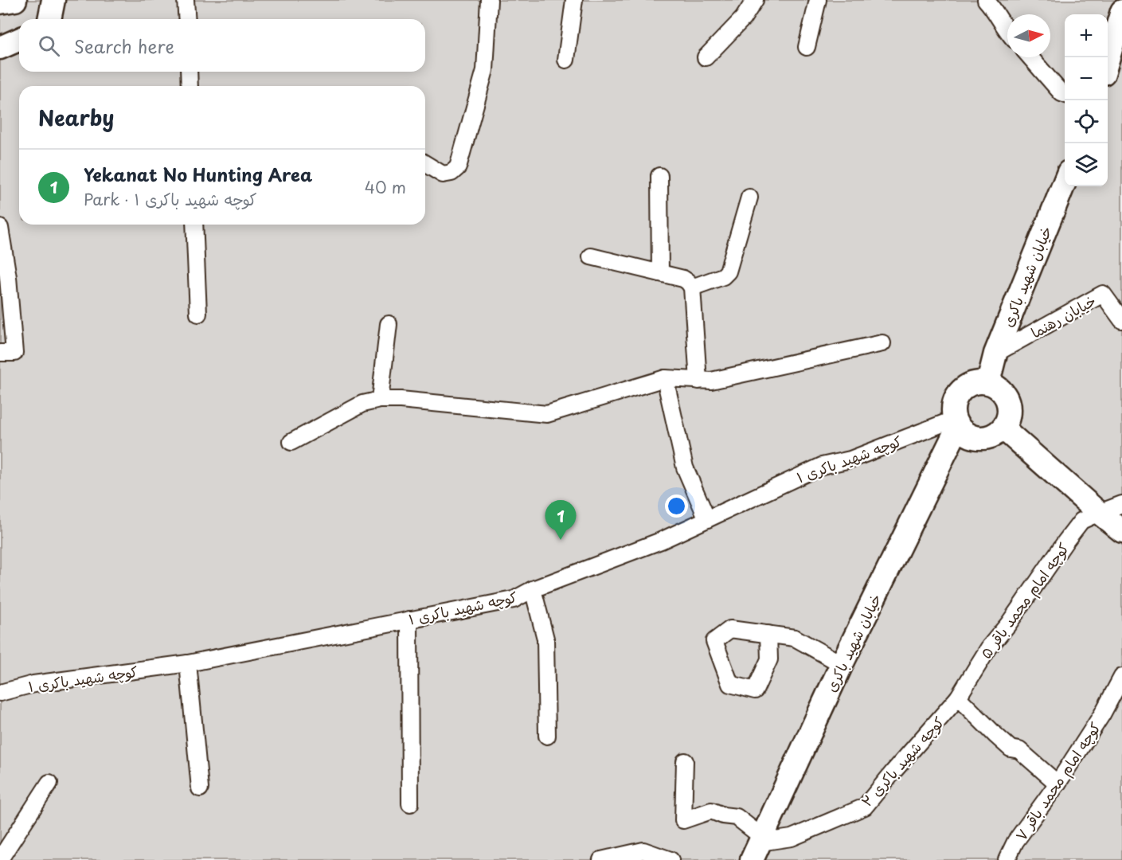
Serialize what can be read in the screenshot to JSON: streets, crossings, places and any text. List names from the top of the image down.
{
  "streets": {
    "main road": ["خیابان شهید باکری"],
    "street": [
      "خیابان رهنما",
      "کوچه شهید باکری ۱",
      "کوچه امام محمد باقر ۵",
      "کوچه شهید باکری ۲",
      "کوچه امام محمد باقر ۷"
    ]
  },
  "crossings": [
    ["خیابان شهید باکری", "خیابان رهنما"],
    ["خیابان شهید باکری", "کوچه شهید باکری ۱"],
    ["خیابان شهید باکری", "کوچه شهید باکری ۲"],
    ["کوچه امام محمد باقر ۵", "کوچه شهید باکری ۲"]
  ],
  "north": "right",
  "page": {
    "map_buttons": ["+", "−"],
    "search": "Search here",
    "heading": "Nearby",
    "list": [
      {
        "mark": "1",
        "name": "Yekanat No Hunting Area",
        "note": "Park · کوچه شهید باکری ۱",
        "value": "40 m"
      }
    ],
    "pins": "1"
  }
}
